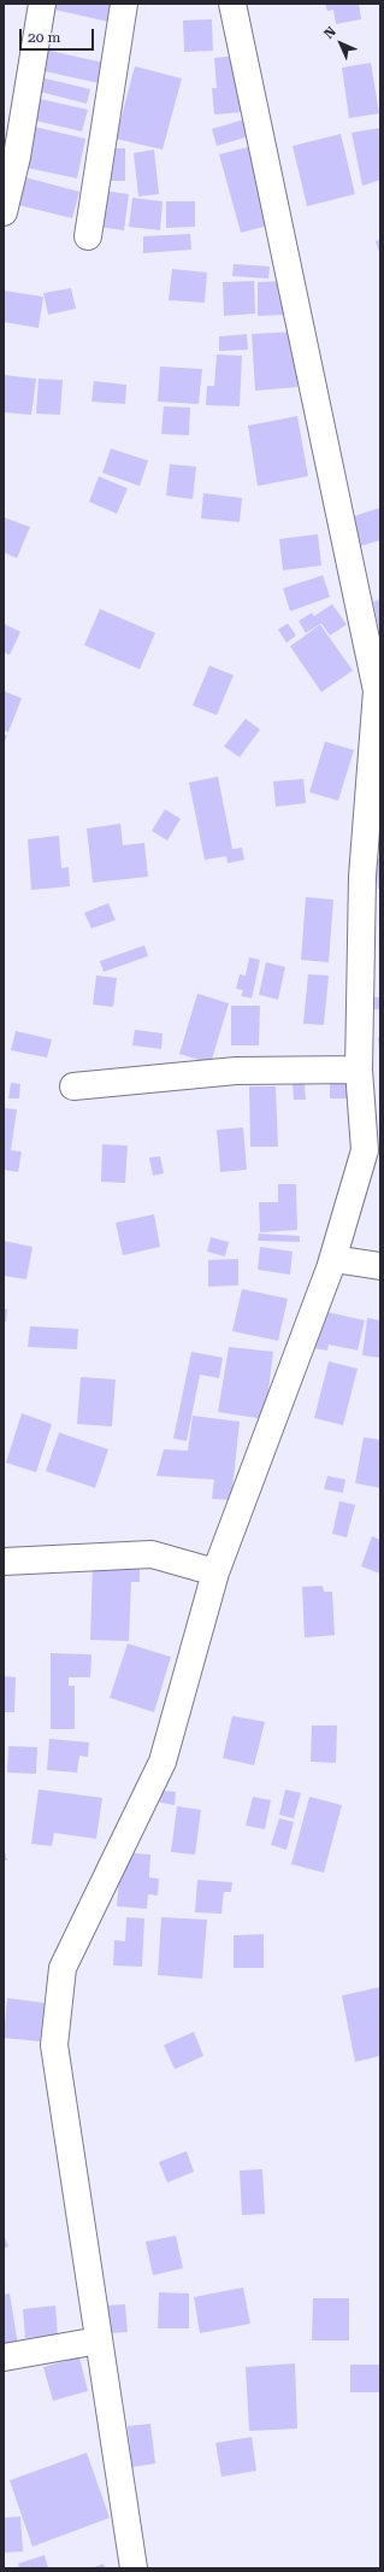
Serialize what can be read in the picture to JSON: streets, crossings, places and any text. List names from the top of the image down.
{
  "scale_bar": "20 m",
  "north": "top left"
}
